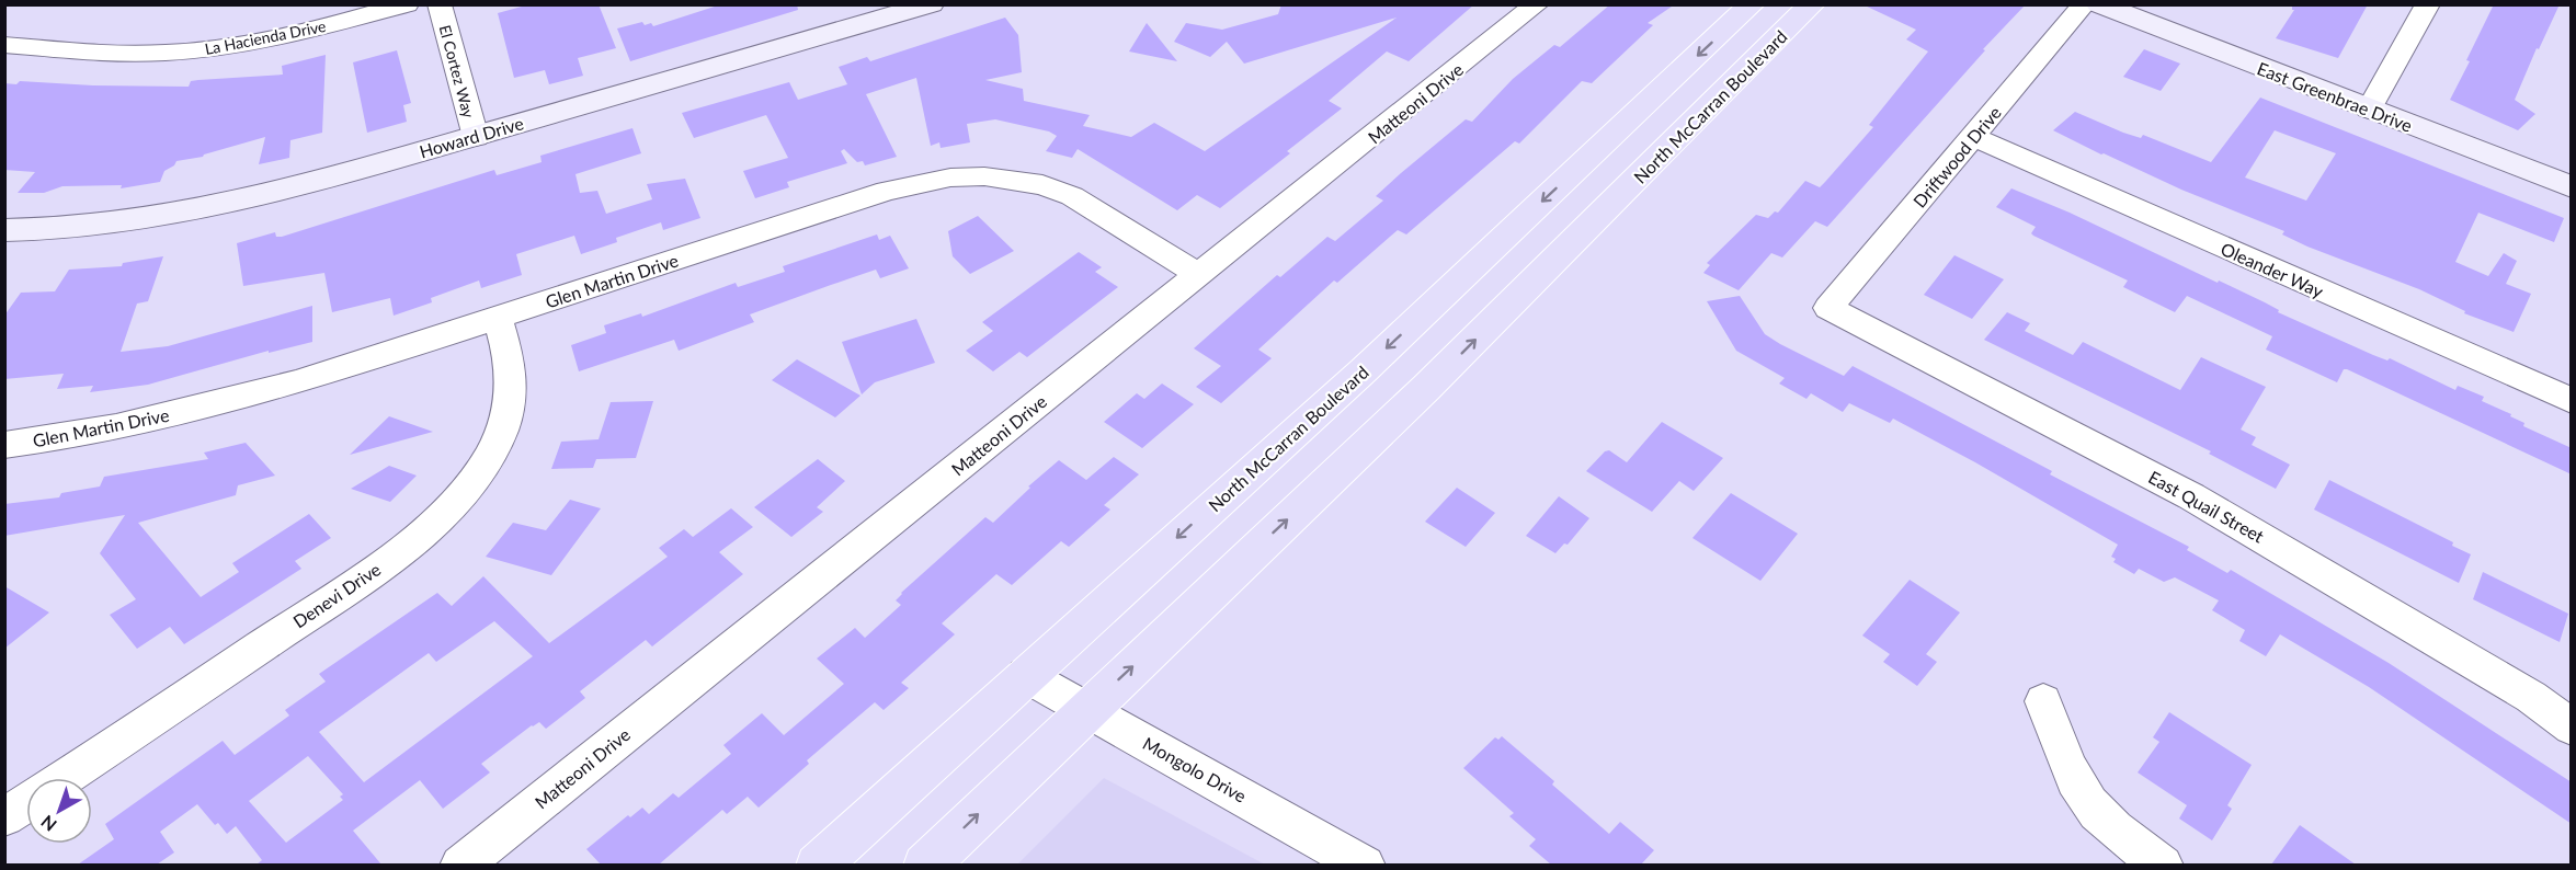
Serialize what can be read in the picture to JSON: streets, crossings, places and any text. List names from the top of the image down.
{
  "streets": {
    "main road": ["North McCarran Boulevard"],
    "street": [
      "La Hacienda Drive",
      "El Cortez Way",
      "East Greenbrae Drive",
      "Matteoni Drive",
      "Howard Drive",
      "Driftwood Drive",
      "Oleander Way",
      "Glen Martin Drive",
      "East Quail Street",
      "Denevi Drive",
      "Mongolo Drive"
    ]
  },
  "crossings": [
    ["El Cortez Way", "Howard Drive"],
    ["Matteoni Drive", "Glen Martin Drive"],
    ["North McCarran Boulevard", "Mongolo Drive"],
    ["Driftwood Drive", "Oleander Way"],
    ["Driftwood Drive", "East Quail Street"],
    ["Glen Martin Drive", "Denevi Drive"]
  ],
  "north": "bottom left"
}
